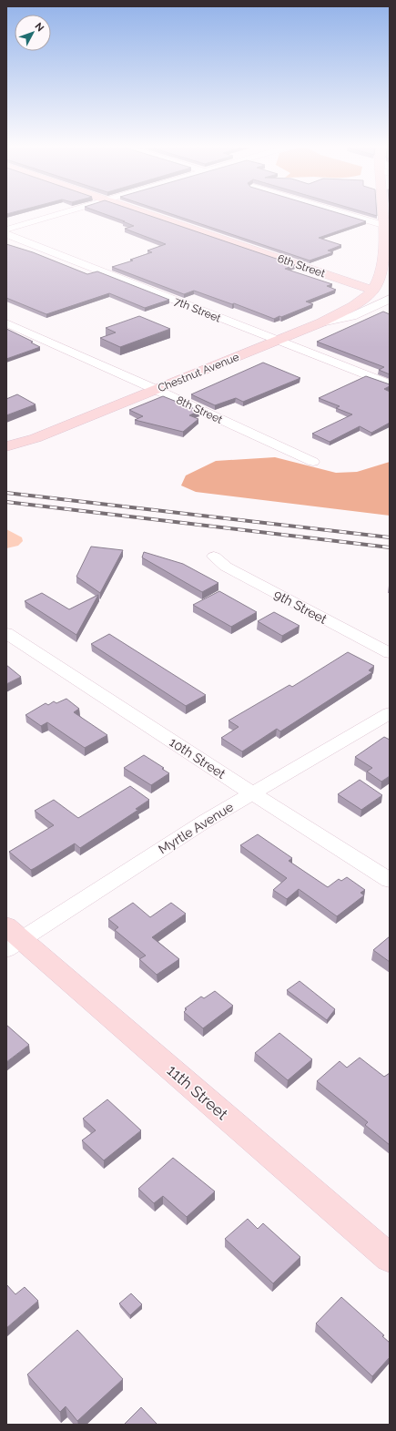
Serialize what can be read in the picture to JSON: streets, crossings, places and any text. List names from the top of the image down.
{
  "streets": {
    "street": [
      "6th Street",
      "7th Street",
      "Chestnut Avenue",
      "8th Street",
      "9th Street",
      "10th Street",
      "Myrtle Avenue",
      "11th Street"
    ]
  },
  "crossings": [
    ["7th Street", "Chestnut Avenue"],
    ["Chestnut Avenue", "8th Street"],
    ["10th Street", "Myrtle Avenue"],
    ["Myrtle Avenue", "11th Street"]
  ],
  "north": "top right"
}
